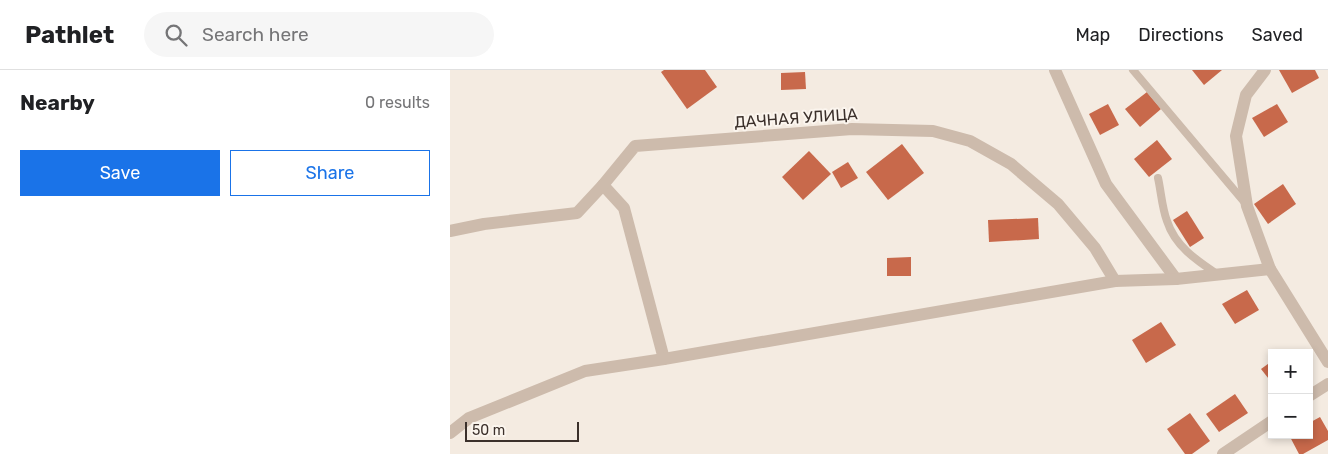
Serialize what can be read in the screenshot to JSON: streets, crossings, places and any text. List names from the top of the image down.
{
  "streets": {
    "street": ["ДАЧНАЯ УЛИЦА"]
  },
  "scale_bar": "50 m",
  "page": {
    "header": "Pathlet",
    "search": "Search here",
    "nav": ["Map", "Directions", "Saved"],
    "heading": ["Nearby", "0 results"],
    "buttons": ["Save", "Share"],
    "map_buttons": ["+", "−"],
    "scale": "50 m"
  }
}
